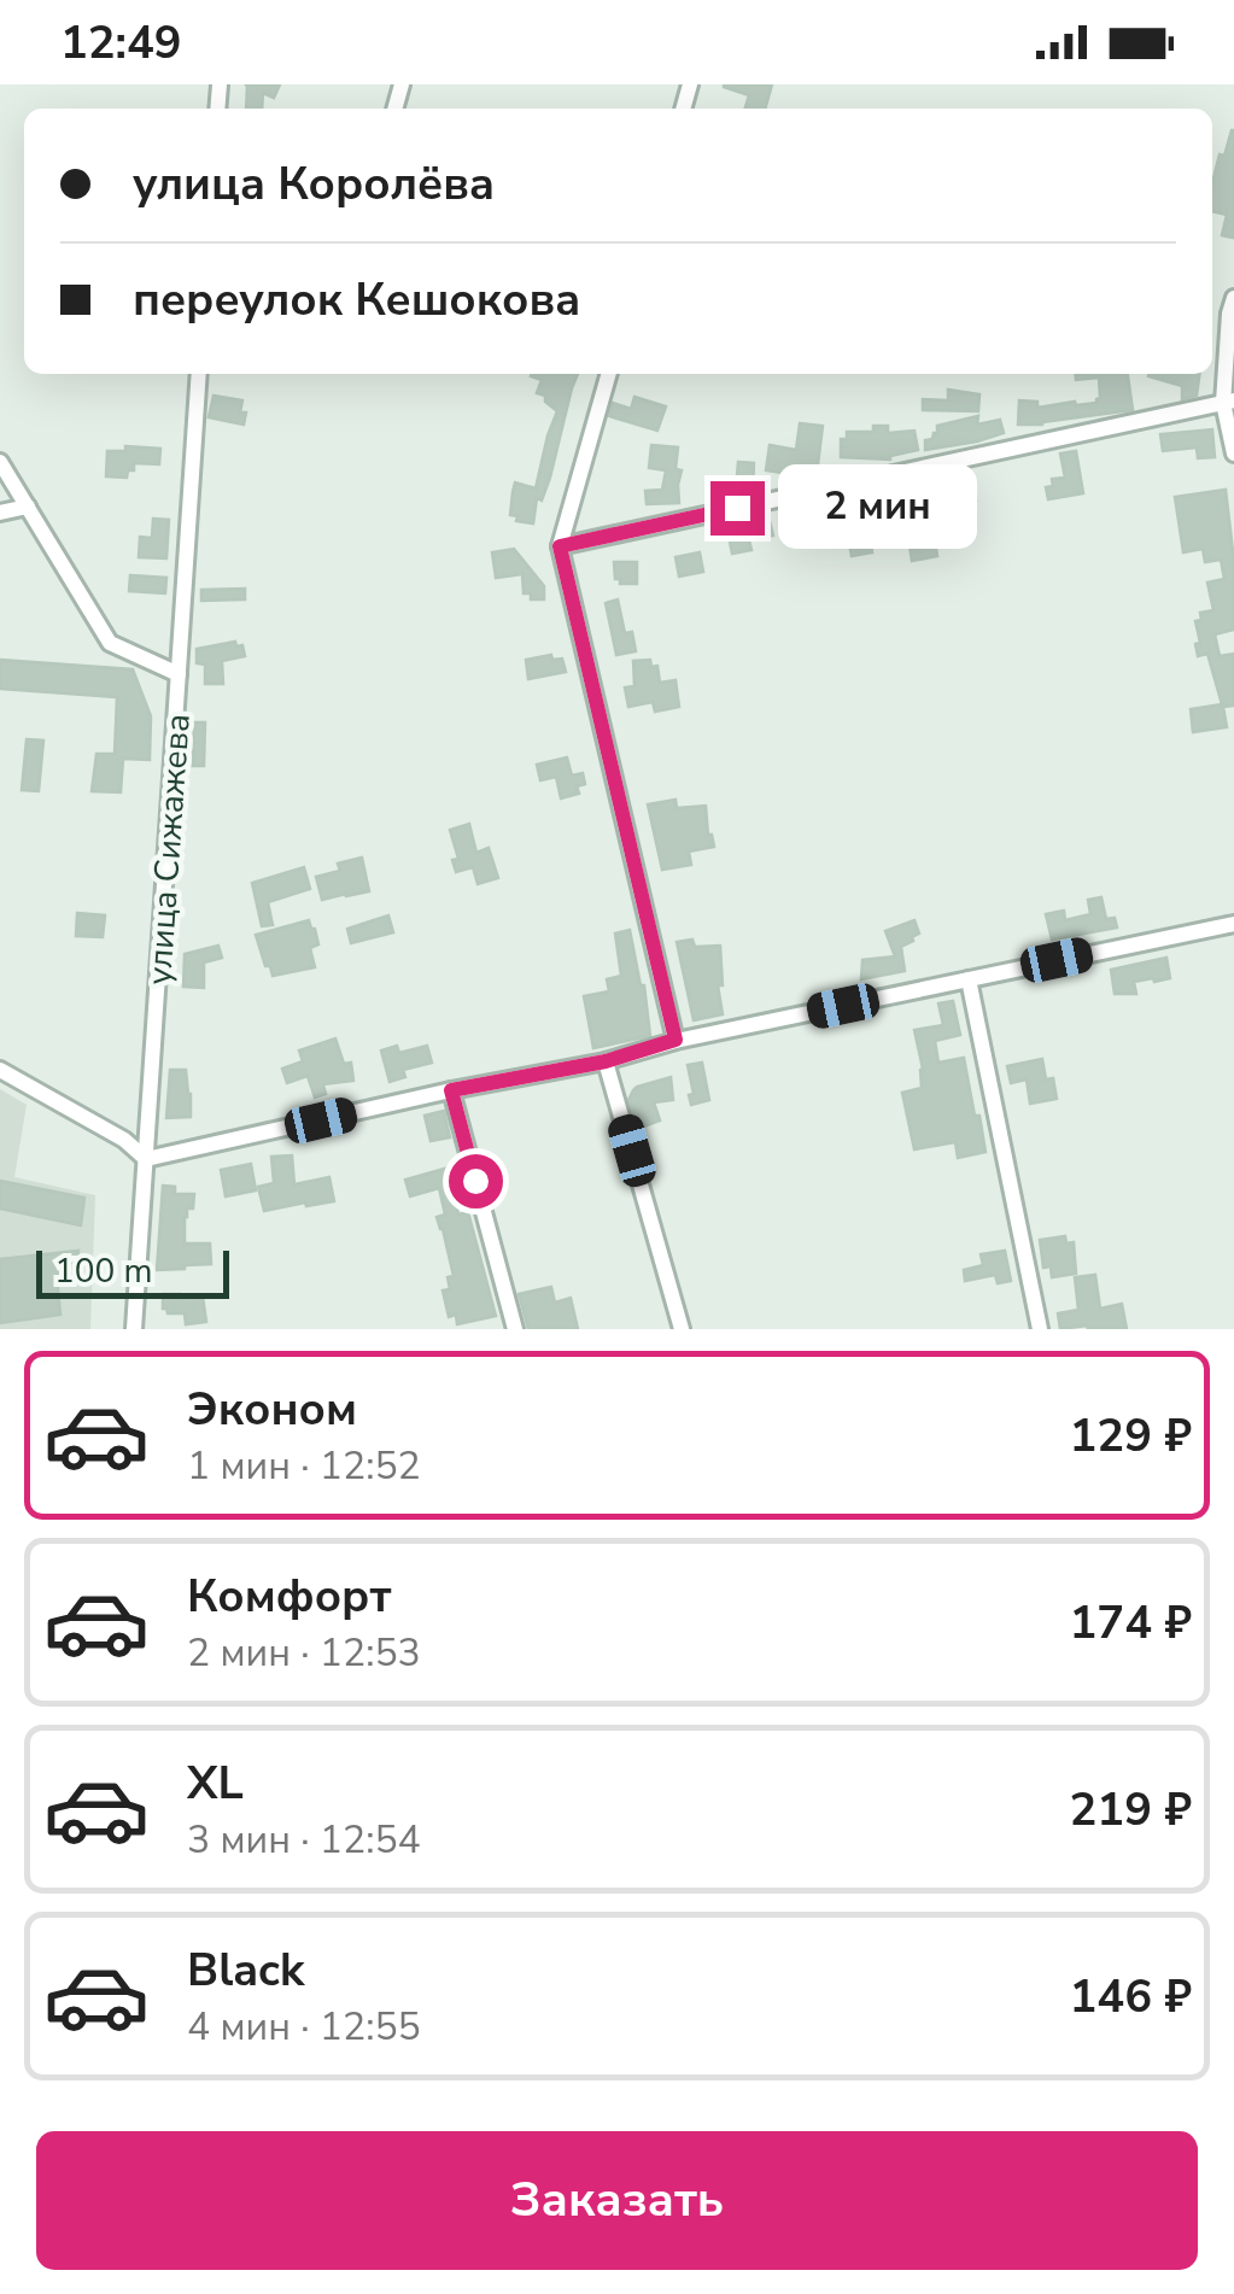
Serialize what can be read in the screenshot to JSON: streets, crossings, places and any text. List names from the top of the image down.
{
  "streets": {
    "street": ["улица Сижажева"]
  },
  "scale_bar": "100 m",
  "page": {
    "status": "12:49",
    "banner": ["улица Королёва", "переулок Кешокова"],
    "bubble": "2 мин",
    "scale": "100 m",
    "list": [
      {
        "name": "Эконом",
        "note": "1 мин · 12:52",
        "value": "129 ₽"
      },
      {
        "name": "Комфорт",
        "note": "2 мин · 12:53",
        "value": "174 ₽"
      },
      {
        "name": "XL",
        "note": "3 мин · 12:54",
        "value": "219 ₽"
      },
      {
        "name": "Black",
        "note": "4 мин · 12:55",
        "value": "146 ₽"
      }
    ],
    "buttons": "Заказать"
  }
}
